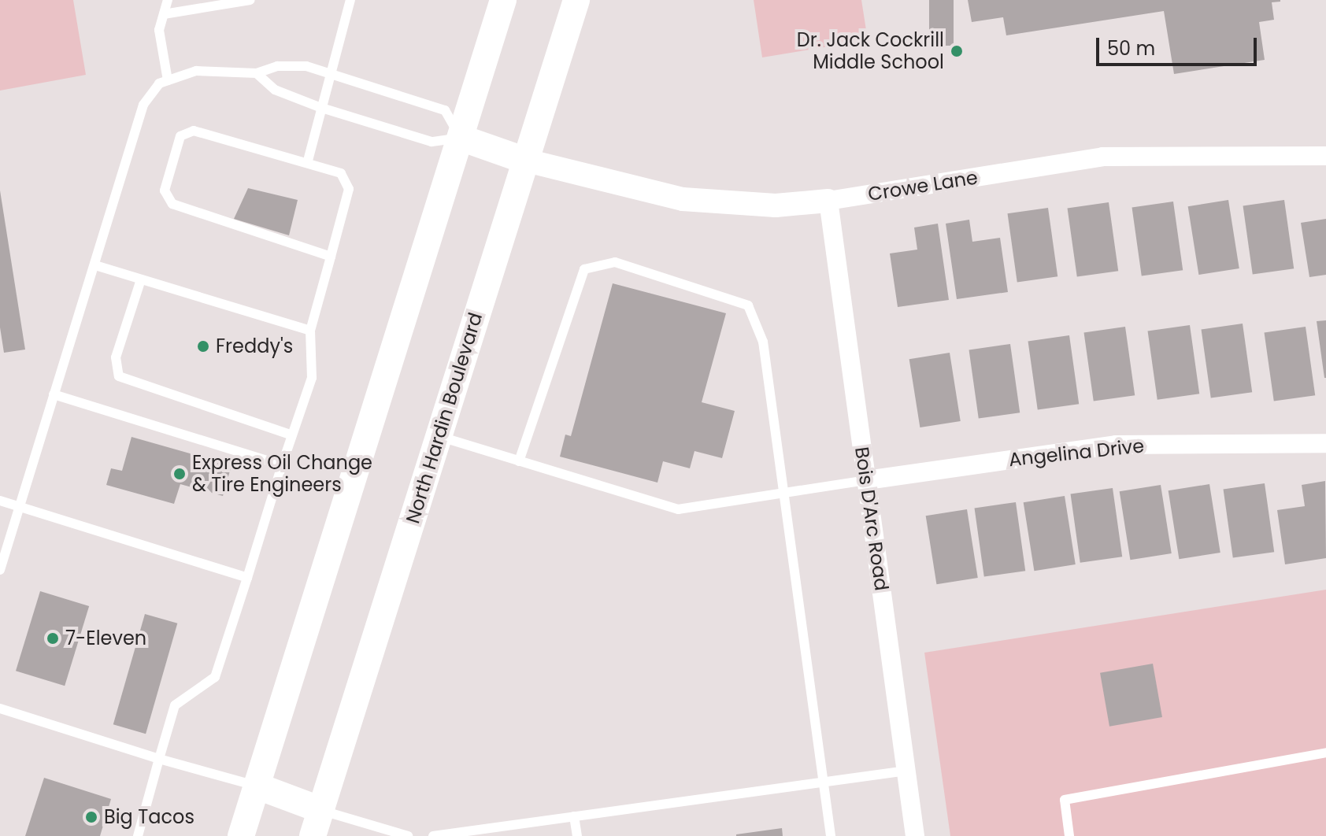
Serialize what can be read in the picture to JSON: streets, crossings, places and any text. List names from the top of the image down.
{
  "streets": {
    "main road": ["North Hardin Boulevard"],
    "street": ["Crowe Lane", "Angelina Drive", "Bois D'Arc Road"]
  },
  "crossings": [
    ["Crowe Lane", "North Hardin Boulevard"],
    ["Crowe Lane", "Bois D'Arc Road"],
    ["Angelina Drive", "Bois D'Arc Road"]
  ],
  "places": [
    "Dr. Jack Cockrill Middle School",
    "Freddy's",
    "Express Oil Change & Tire Engineers",
    "7-Eleven",
    "Big Tacos"
  ],
  "scale_bar": "50 m"
}
